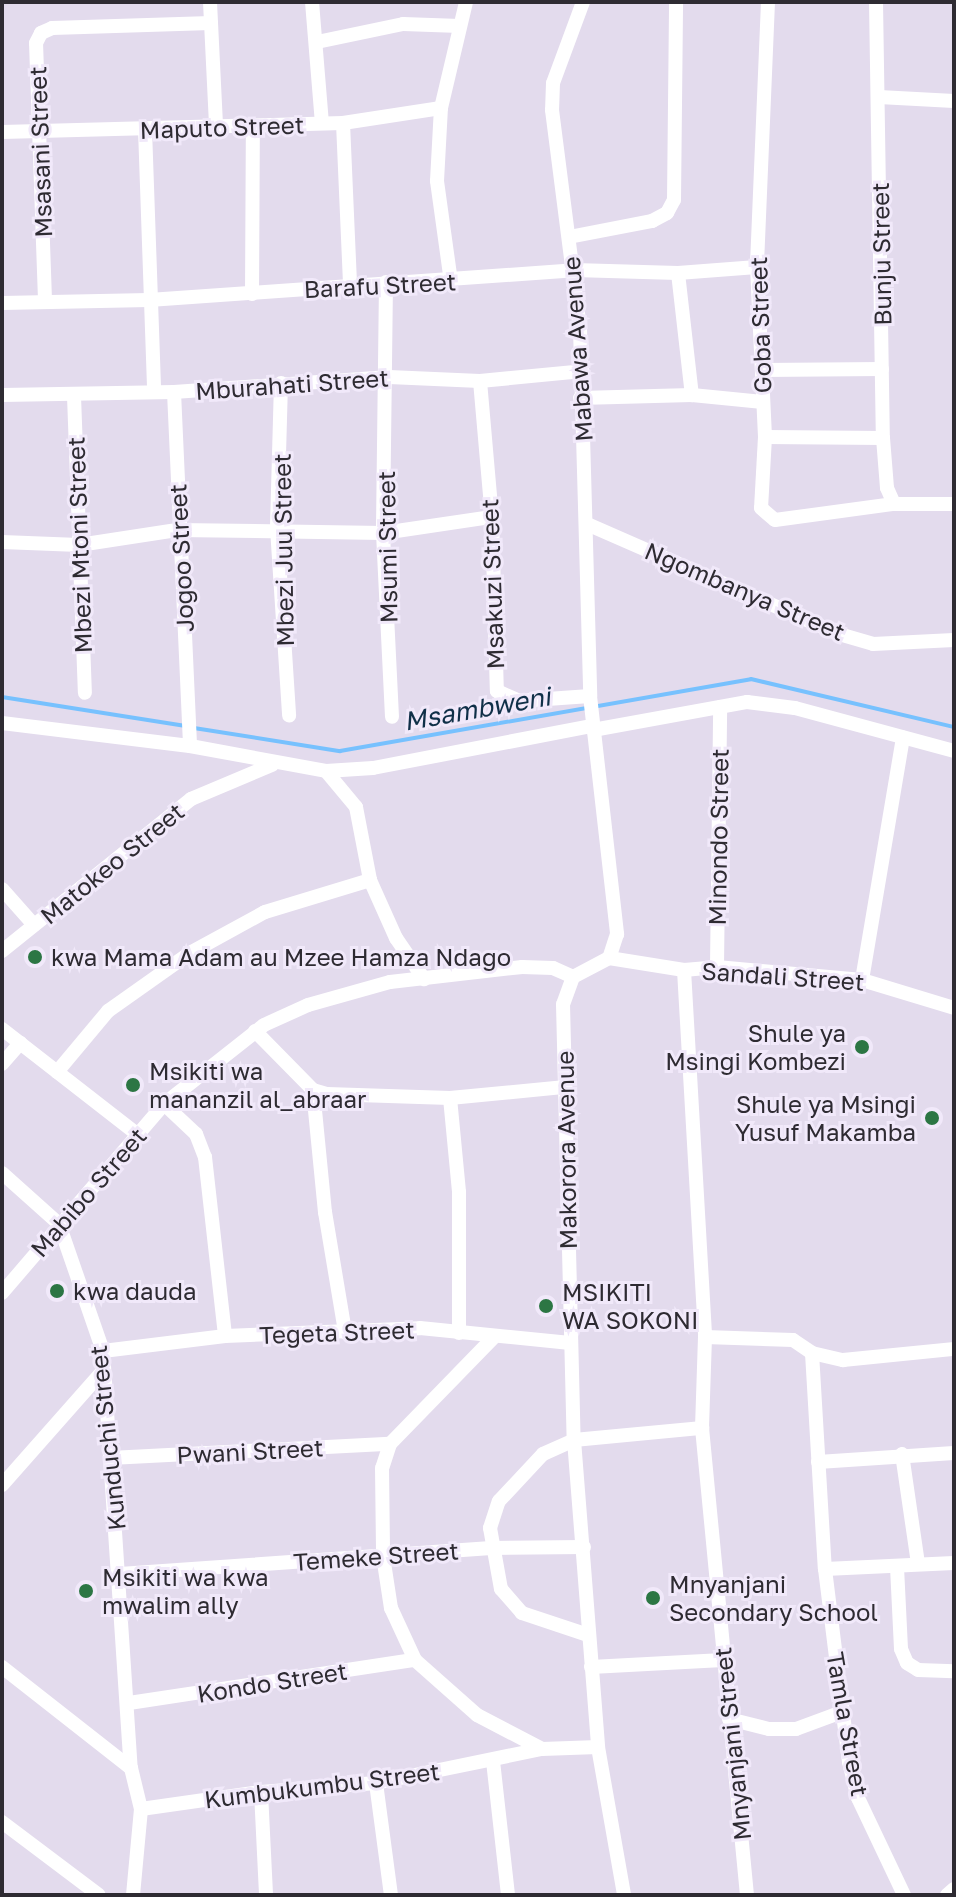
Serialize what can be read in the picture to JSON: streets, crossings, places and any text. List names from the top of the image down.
{
  "streets": {
    "street": [
      "Maputo Street",
      "Msasani Street",
      "Bunju Street",
      "Barafu Street",
      "Goba Street",
      "Mabawa Avenue",
      "Mburahati Street",
      "Mbezi Mtoni Street",
      "Msumi Street",
      "Mbezi Juu Street",
      "Jogoo Street",
      "Msakuzi Street",
      "Ngombanya Street",
      "Minondo Street",
      "Matokeo Street",
      "Sandali Street",
      "Makorora Avenue",
      "Mabibo Street",
      "Tegeta Street",
      "Kunduchi Street",
      "Pwani Street",
      "Temeke Street",
      "Kondo Street",
      "Tamla Street",
      "Mnyanjani Street",
      "Kumbukumbu Street"
    ]
  },
  "crossings": [
    ["Maputo Street", "Msasani Street"],
    ["Msasani Street", "Barafu Street"],
    ["Bunju Street", "Goba Street"],
    ["Barafu Street", "Goba Street"],
    ["Barafu Street", "Mabawa Avenue"],
    ["Barafu Street", "Msumi Street"],
    ["Mabawa Avenue", "Mburahati Street"],
    ["Mabawa Avenue", "Msakuzi Street"],
    ["Mabawa Avenue", "Ngombanya Street"],
    ["Mburahati Street", "Mbezi Mtoni Street"],
    ["Mburahati Street", "Msumi Street"],
    ["Mburahati Street", "Mbezi Juu Street"],
    ["Mburahati Street", "Jogoo Street"],
    ["Mburahati Street", "Msakuzi Street"],
    ["Minondo Street", "Sandali Street"],
    ["Sandali Street", "Mnyanjani Street"],
    ["Makorora Avenue", "Mabibo Street"],
    ["Makorora Avenue", "Tegeta Street"],
    ["Makorora Avenue", "Temeke Street"],
    ["Makorora Avenue", "Kumbukumbu Street"],
    ["Mabibo Street", "Kunduchi Street"],
    ["Tegeta Street", "Kunduchi Street"],
    ["Kunduchi Street", "Pwani Street"],
    ["Kunduchi Street", "Temeke Street"],
    ["Kunduchi Street", "Kondo Street"],
    ["Kunduchi Street", "Kumbukumbu Street"]
  ],
  "water": ["Msambweni"],
  "places": [
    "kwa Mama Adam au Mzee Hamza Ndago",
    "Shule ya Msingi Kombezi",
    "Msikiti wa mananzil al_abraar",
    "Shule ya Msingi Yusuf Makamba",
    "kwa dauda",
    "MSIKITI WA SOKONI",
    "Msikiti wa kwa mwalim ally",
    "Mnyanjani Secondary School"
  ]
}
